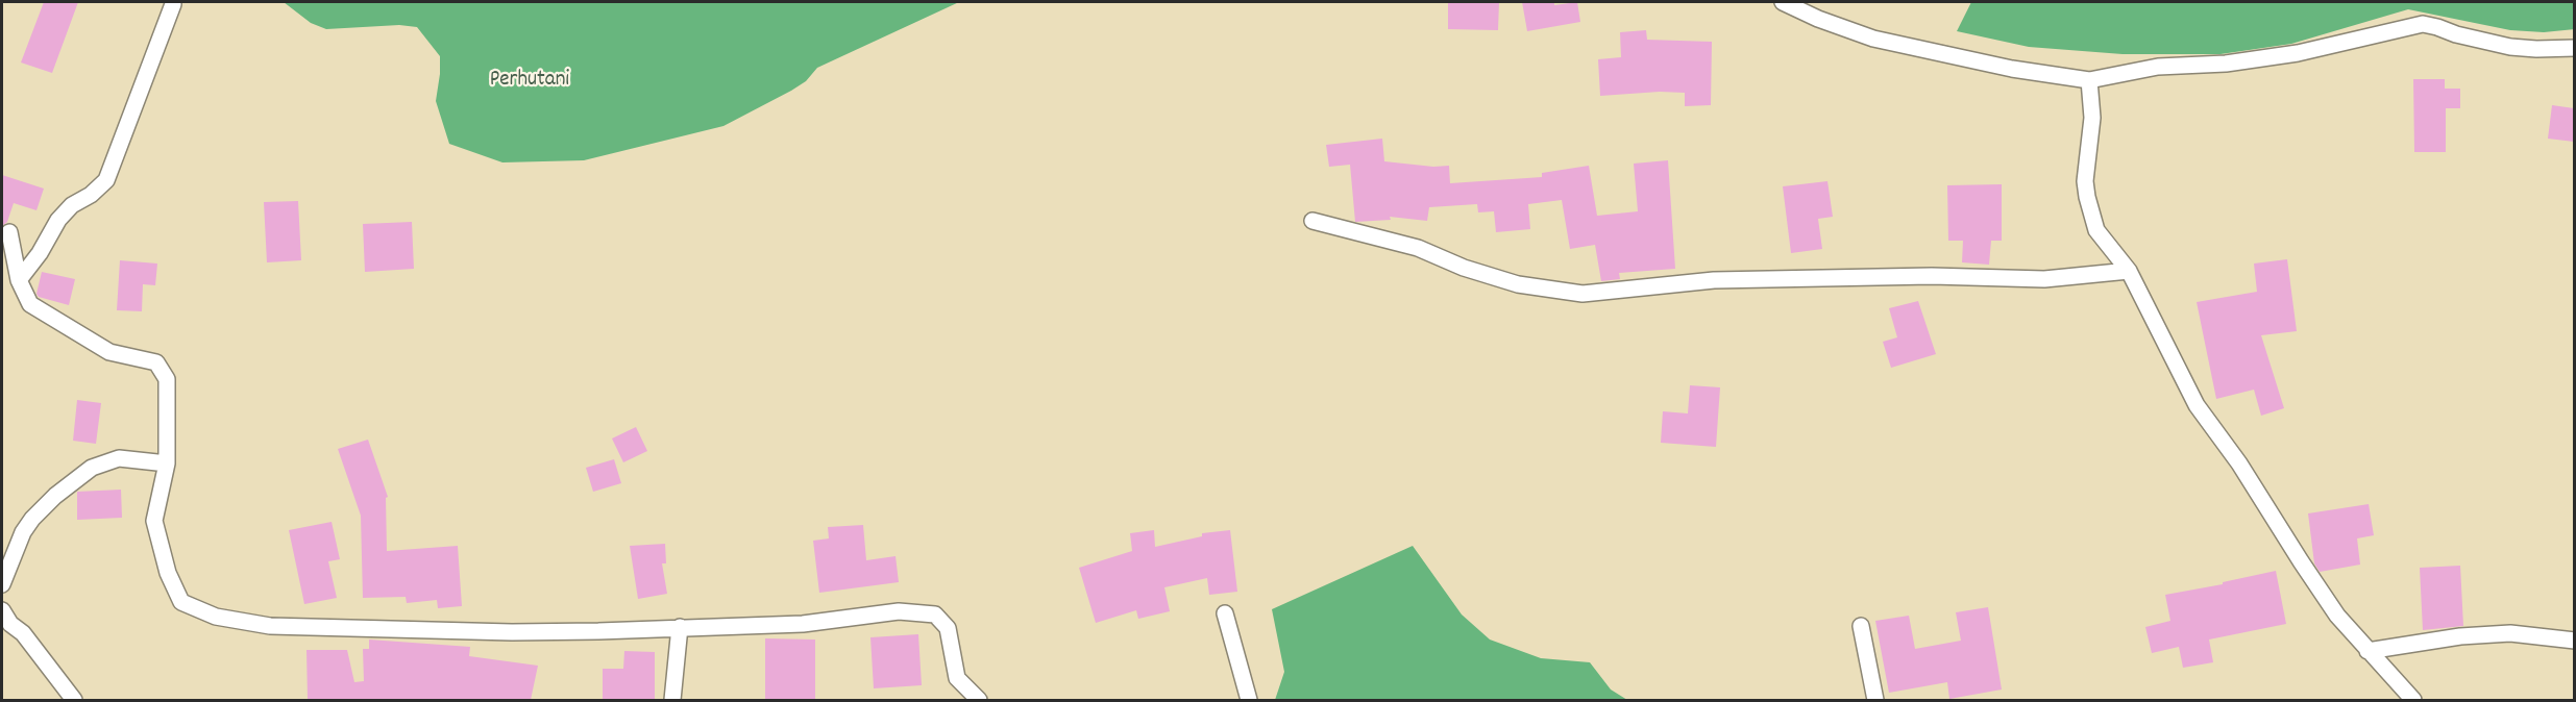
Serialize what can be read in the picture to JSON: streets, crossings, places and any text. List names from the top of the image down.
{
  "parks": ["Perhutani"]
}
